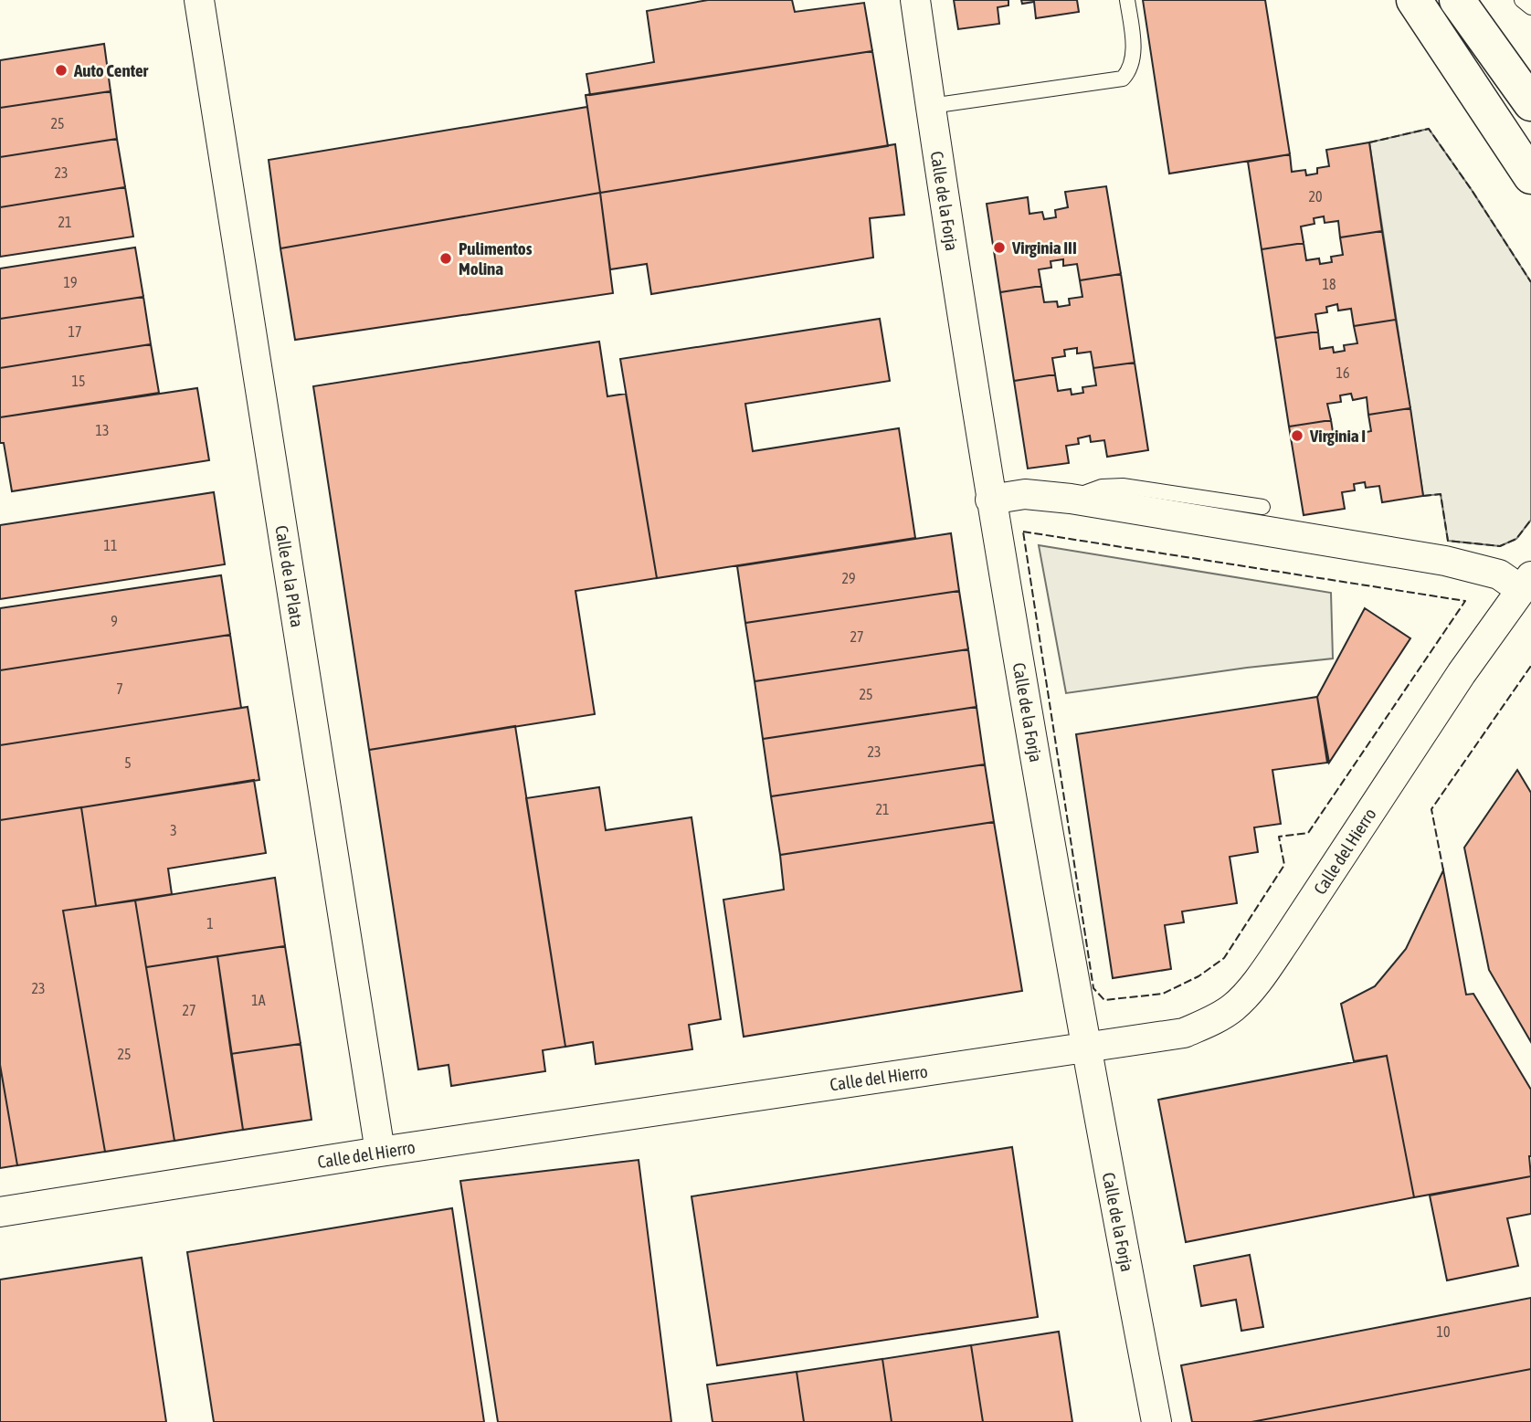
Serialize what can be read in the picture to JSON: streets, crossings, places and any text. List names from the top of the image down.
{
  "streets": {
    "street": ["Calle de la Forja", "Calle de la Plata", "Calle del Hierro"]
  },
  "crossings": [
    ["Calle de la Forja", "Calle del Hierro"],
    ["Calle de la Plata", "Calle del Hierro"]
  ],
  "places": [
    "Auto Center",
    "Virginia III",
    "Pulimentos Molina",
    "Virginia I"
  ],
  "house_numbers": [
    "25",
    "23",
    "20",
    "21",
    "19",
    "18",
    "17",
    "16",
    "15",
    "13",
    "11",
    "29",
    "9",
    "27",
    "7",
    "25",
    "23",
    "5",
    "21",
    "3",
    "1",
    "23",
    "1A",
    "27",
    "25",
    "10"
  ]
}
